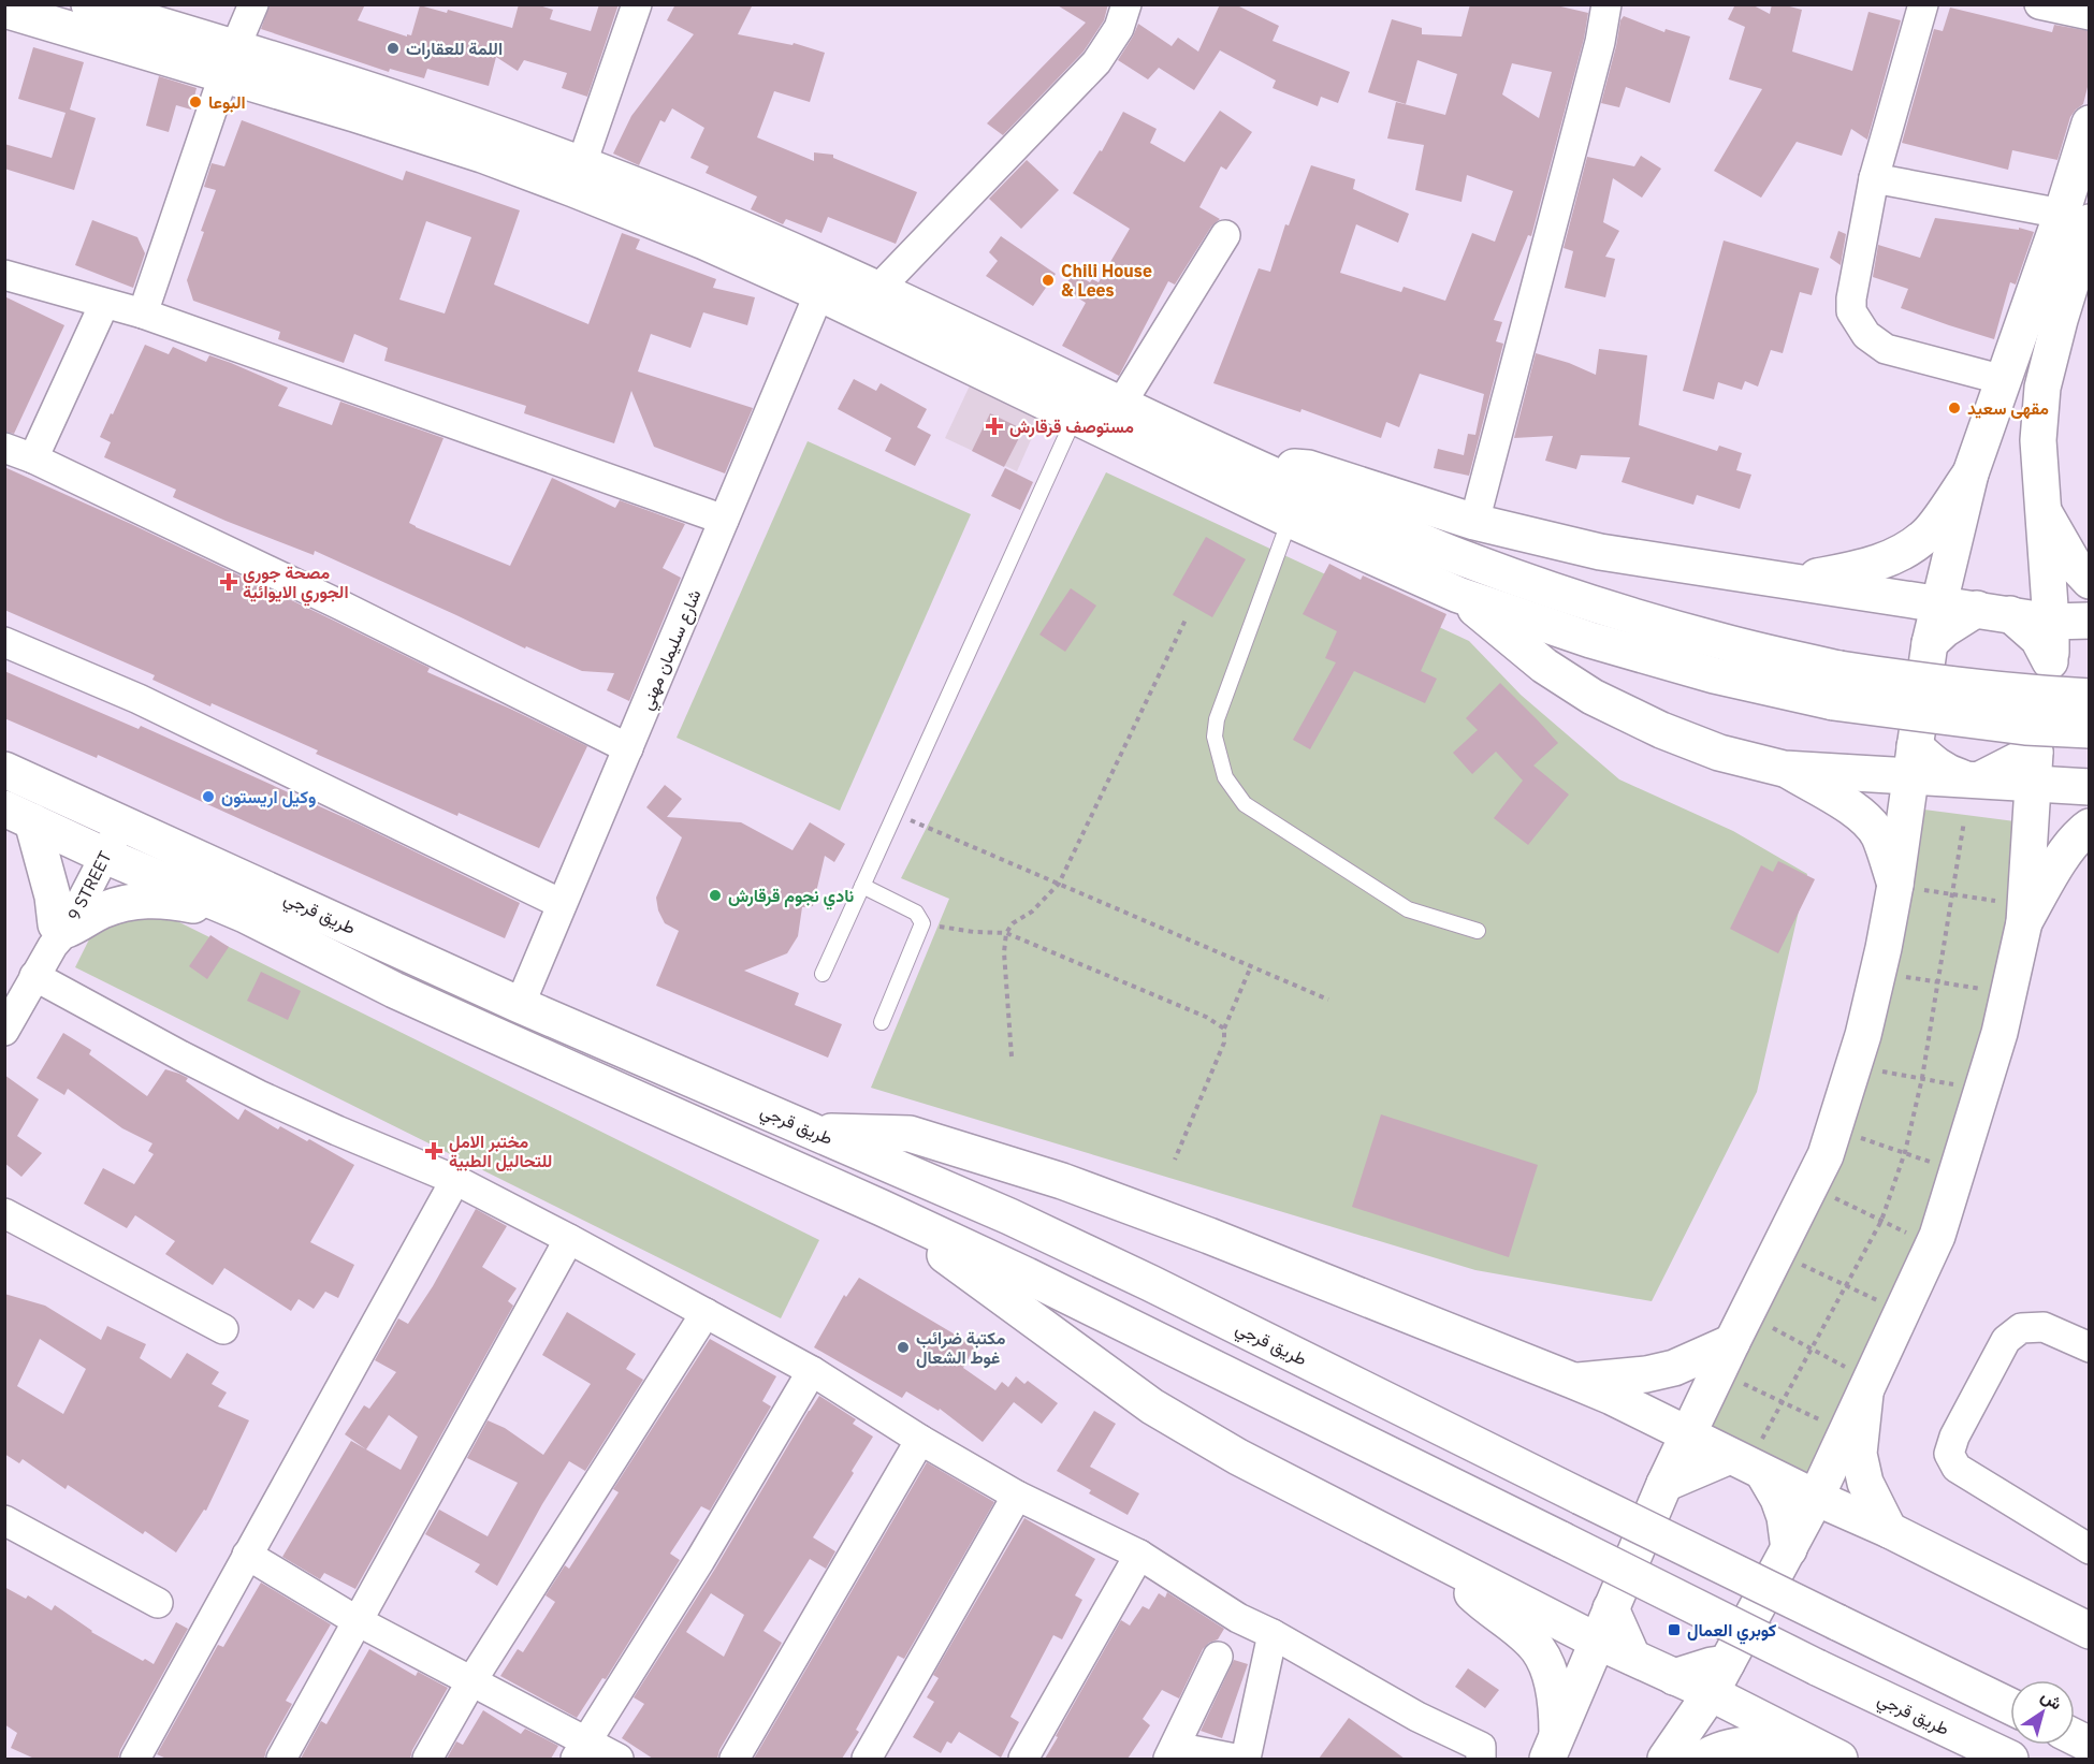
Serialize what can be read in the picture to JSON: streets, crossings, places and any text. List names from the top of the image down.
{
  "streets": {
    "main road": ["طريق قرجي"],
    "street": ["شارع سليمان مهني", "9 STREET"]
  },
  "crossings": [
    ["شارع سليمان مهني", "طريق قرجي"],
    ["9 STREET", "طريق قرجي"]
  ],
  "places": {
    "other": [
      "اللمة للعقارات",
      "البوعا",
      "Chili House & Lees",
      "مقهى سعيد",
      "وكيل اريستون",
      "نادي نجوم قرقارش",
      "مكتبة ضرائب غوط الشعال"
    ],
    "health": ["مستوصف قرقارش", "مصحة جوري الجوري الايوائية", "مختبر الامل للتحاليل الطبية"],
    "transit": ["كوبري العمال"]
  },
  "north": "top right"
}
